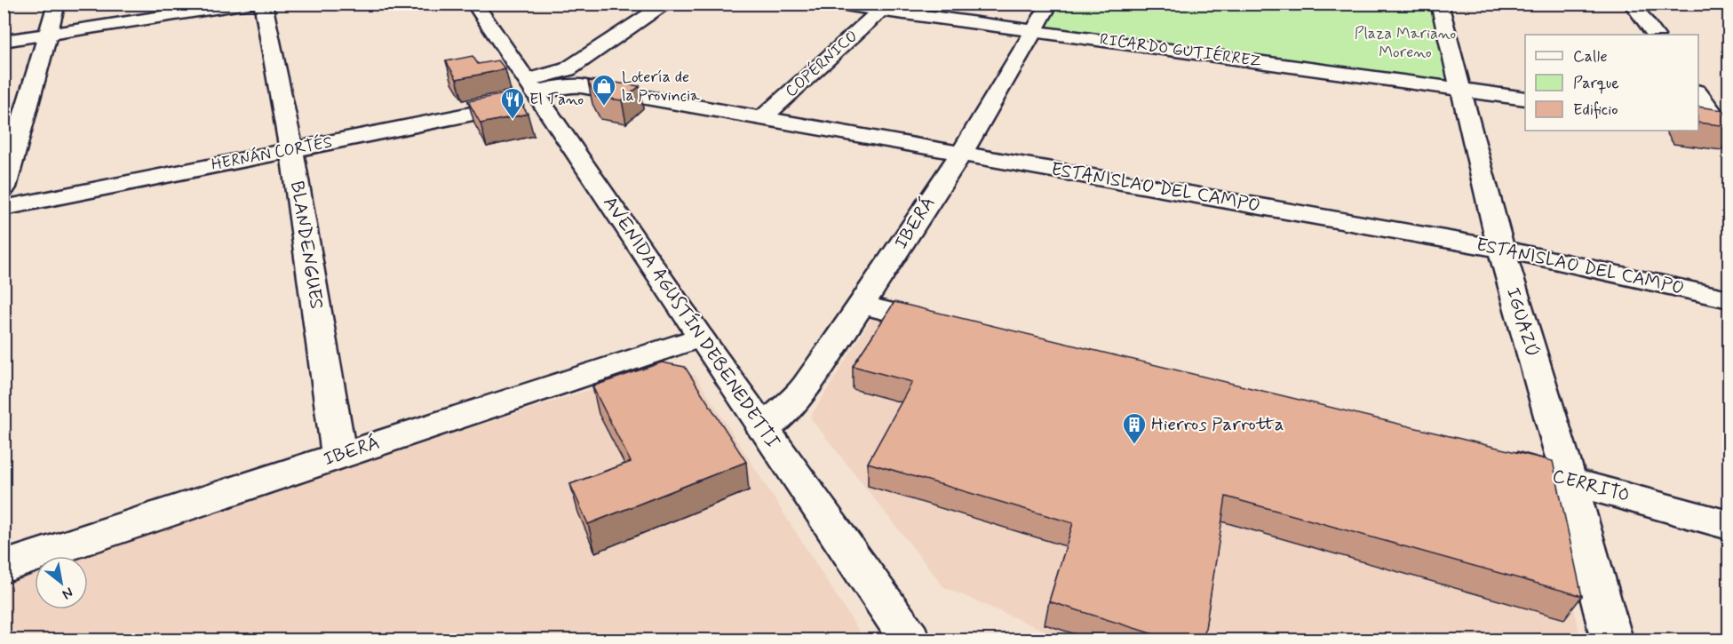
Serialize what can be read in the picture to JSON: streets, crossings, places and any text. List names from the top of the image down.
{
  "streets": {
    "street": [
      "RICARDO GUTIÉRREZ",
      "COPÉRNICO",
      "HERNÁN CORTÉS",
      "ESTANISLAO DEL CAMPO",
      "IBERÁ",
      "BLANDENGUES",
      "AVENIDA AGUSTÍN DEBENEDETTI",
      "IGUAZÚ",
      "CERRITO"
    ]
  },
  "crossings": [
    ["RICARDO GUTIÉRREZ", "COPÉRNICO"],
    ["RICARDO GUTIÉRREZ", "IBERÁ"],
    ["RICARDO GUTIÉRREZ", "IGUAZÚ"],
    ["COPÉRNICO", "ESTANISLAO DEL CAMPO"],
    ["HERNÁN CORTÉS", "ESTANISLAO DEL CAMPO"],
    ["HERNÁN CORTÉS", "BLANDENGUES"],
    ["HERNÁN CORTÉS", "AVENIDA AGUSTÍN DEBENEDETTI"],
    ["ESTANISLAO DEL CAMPO", "IBERÁ"],
    ["ESTANISLAO DEL CAMPO", "IGUAZÚ"],
    ["IBERÁ", "BLANDENGUES"],
    ["IBERÁ", "AVENIDA AGUSTÍN DEBENEDETTI"],
    ["IGUAZÚ", "CERRITO"]
  ],
  "parks": ["Plaza Mariano Moreno"],
  "places": {
    "shop": ["Lotería de la Provincia"],
    "restaurant": ["El Tano"],
    "building": ["Hierros Parrotta"]
  },
  "legend": ["Calle", "Parque", "Edificio"],
  "north": "bottom right"
}
